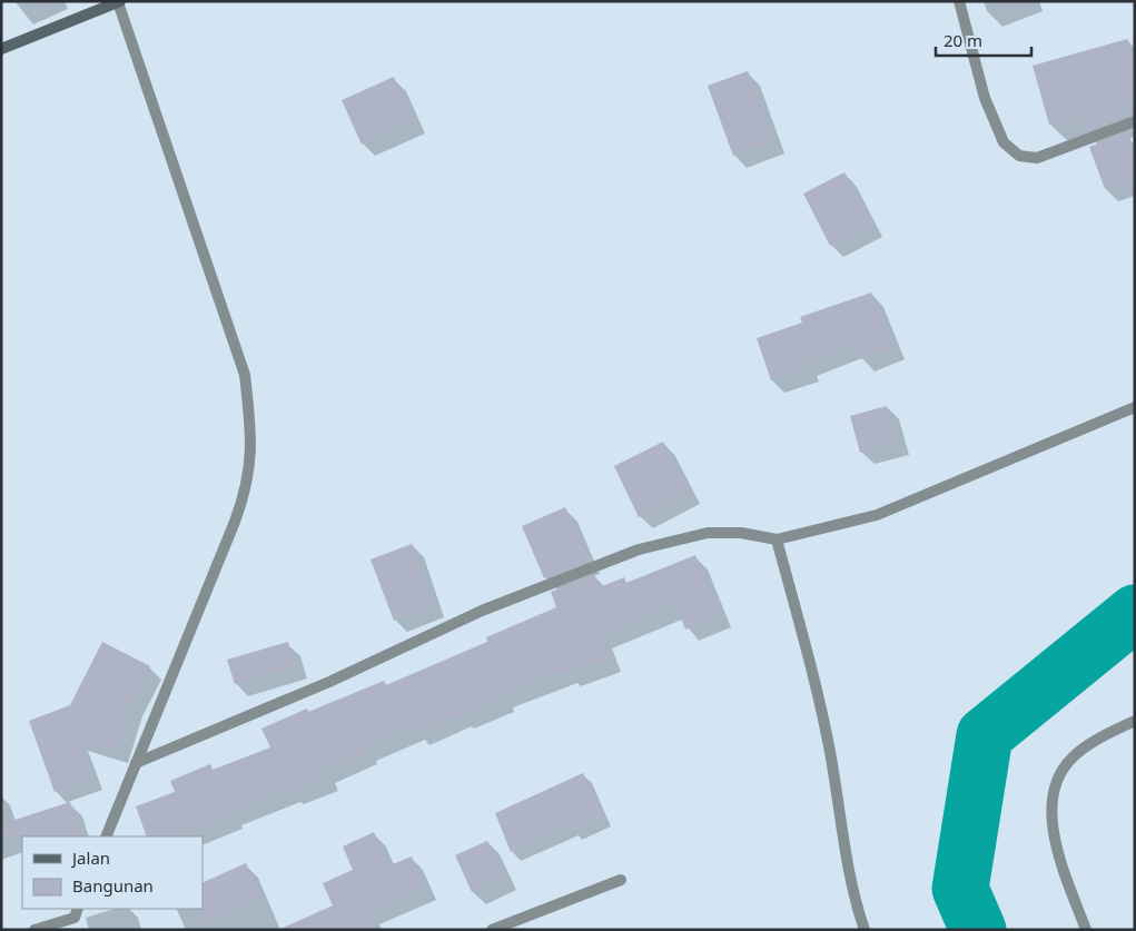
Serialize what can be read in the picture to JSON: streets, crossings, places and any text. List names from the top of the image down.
{
  "legend": ["Jalan", "Bangunan"],
  "scale_bar": "20 m"
}
